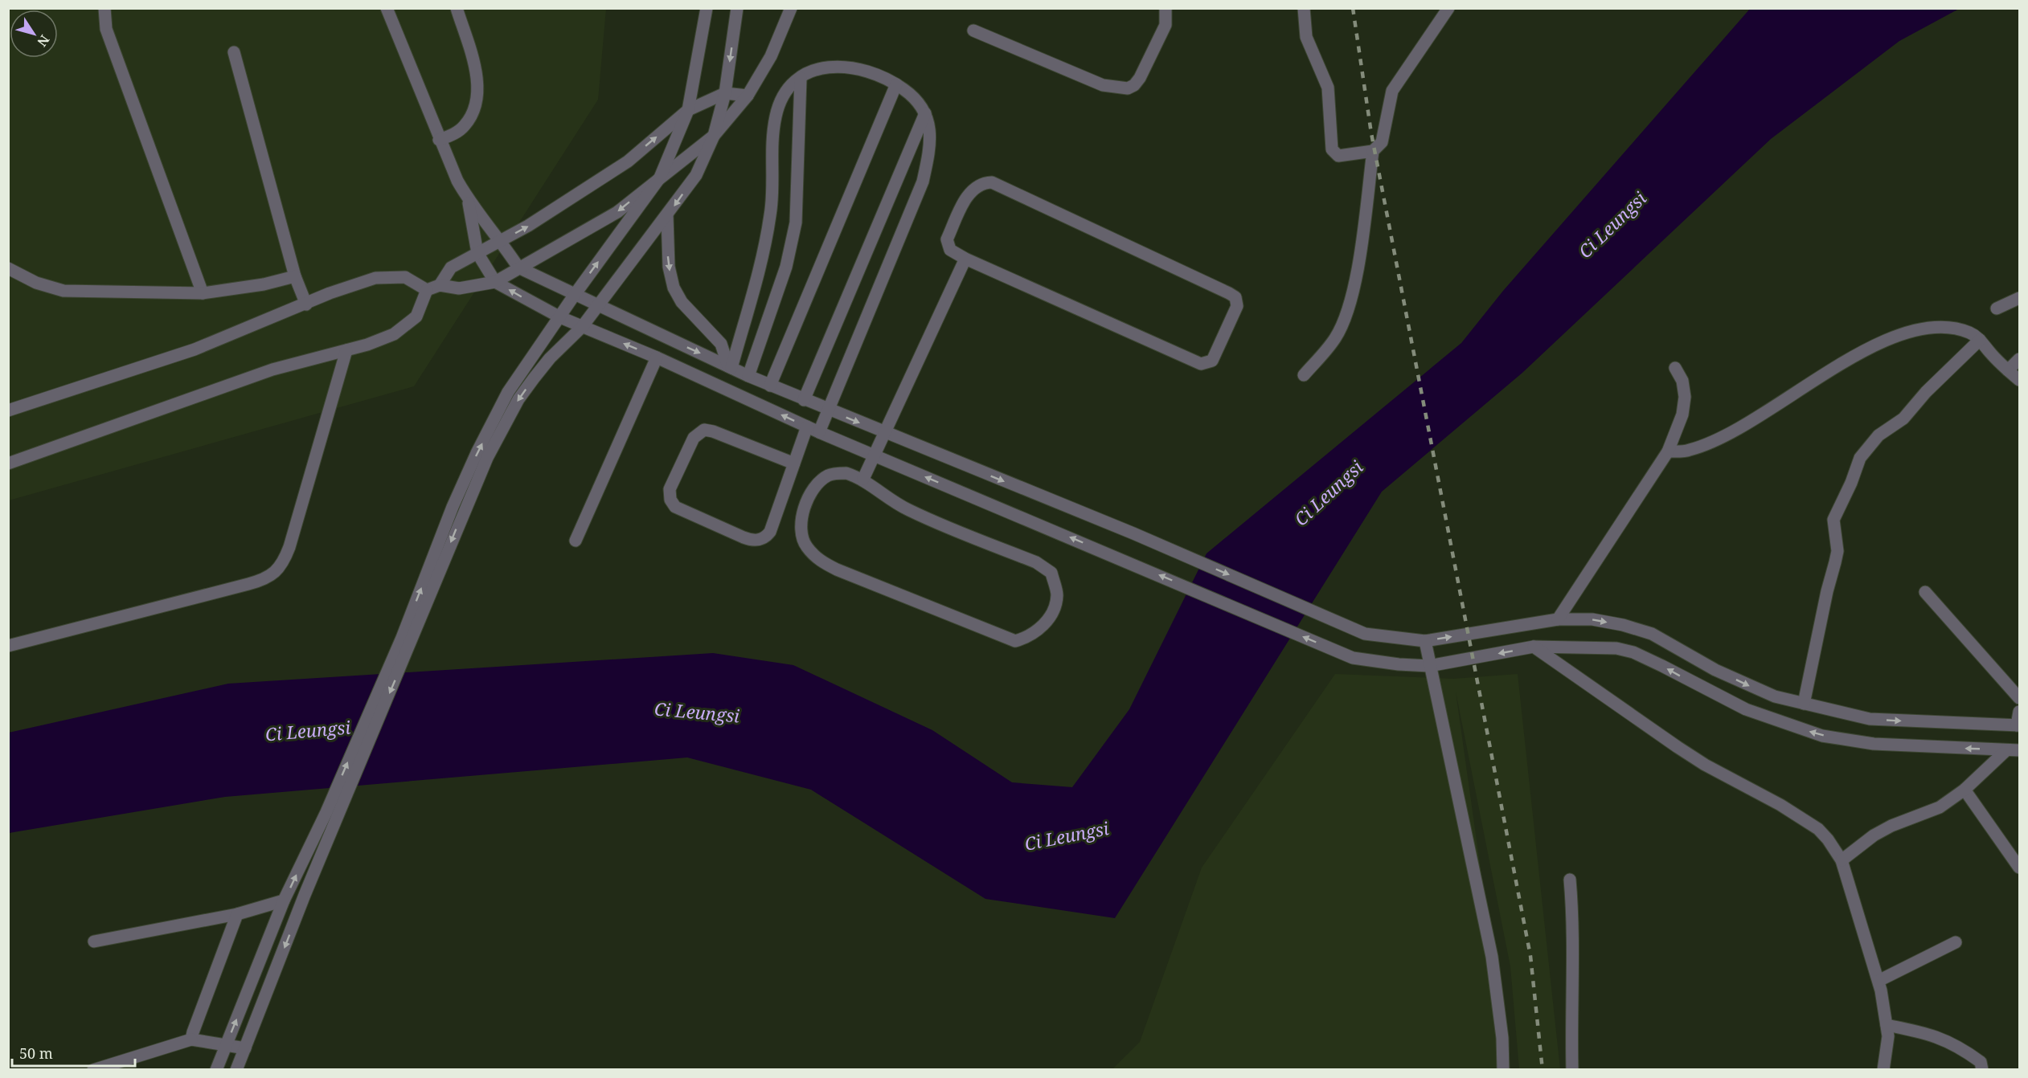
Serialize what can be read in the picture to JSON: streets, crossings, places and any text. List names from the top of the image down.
{
  "water": ["Ci Leungsi"],
  "scale_bar": "50 m",
  "north": "bottom right"
}
